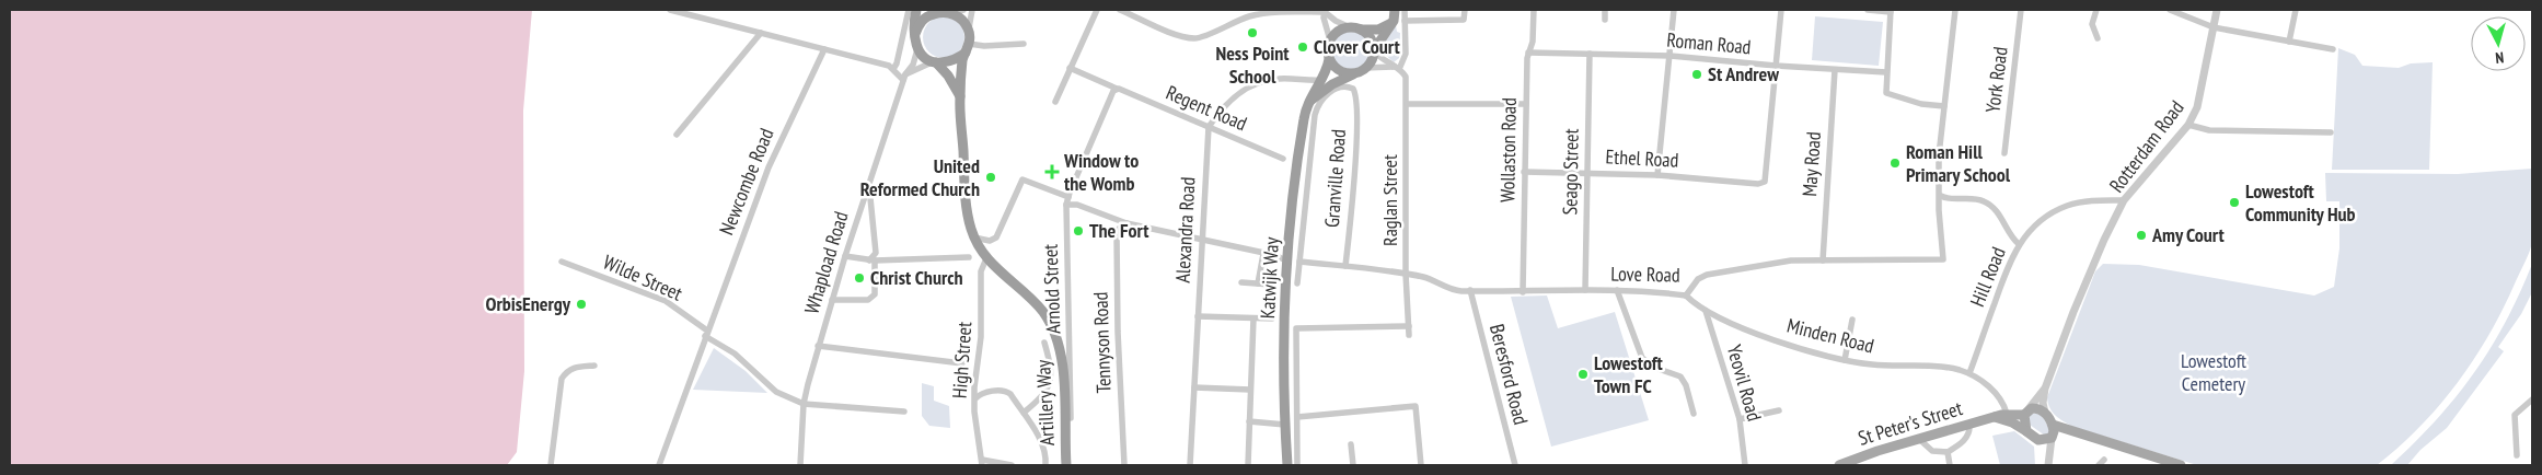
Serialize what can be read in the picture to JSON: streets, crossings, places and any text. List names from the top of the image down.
{
  "streets": {
    "highway": ["Katwijk Way", "Artillery Way"],
    "main road": ["St Peter's Street"],
    "street": [
      "Roman Road",
      "York Road",
      "Regent Road",
      "Rotterdam Road",
      "Wollaston Road",
      "Ethel Road",
      "May Road",
      "Seago Street",
      "Granville Road",
      "Newcombe Road",
      "Raglan Street",
      "Alexandra Road",
      "Whapload Road",
      "Love Road",
      "Hill Road",
      "Wilde Street",
      "Arnold Street",
      "Minden Road",
      "Tennyson Road",
      "High Street",
      "Beresford Road",
      "Yeovil Road"
    ]
  },
  "crossings": [
    ["Roman Road", "Wollaston Road"],
    ["Roman Road", "Ethel Road"],
    ["Roman Road", "May Road"],
    ["Roman Road", "Seago Street"],
    ["Regent Road", "Alexandra Road"],
    ["Regent Road", "Arnold Street"],
    ["Rotterdam Road", "Hill Road"],
    ["Rotterdam Road", "St Peter's Street"],
    ["Wollaston Road", "Ethel Road"],
    ["Wollaston Road", "Love Road"],
    ["Ethel Road", "Seago Street"],
    ["May Road", "Love Road"],
    ["Seago Street", "Love Road"],
    ["Granville Road", "Love Road"],
    ["Newcombe Road", "Wilde Street"],
    ["Raglan Street", "Love Road"],
    ["Whapload Road", "Wilde Street"],
    ["Whapload Road", "Artillery Way"],
    ["Love Road", "Minden Road"],
    ["Love Road", "Beresford Road"],
    ["Hill Road", "Minden Road"],
    ["Minden Road", "Yeovil Road"],
    ["Minden Road", "St Peter's Street"],
    ["High Street", "Artillery Way"]
  ],
  "parks": ["Lowestoft Cemetery"],
  "places": {
    "other": [
      "Ness Point School",
      "Clover Court",
      "St Andrew",
      "Roman Hill Primary School",
      "United Reformed Church",
      "Lowestoft Community Hub",
      "The Fort",
      "Amy Court",
      "Christ Church",
      "OrbisEnergy",
      "Lowestoft Town FC"
    ],
    "health": ["Window to the Womb"]
  },
  "north": "bottom"
}
